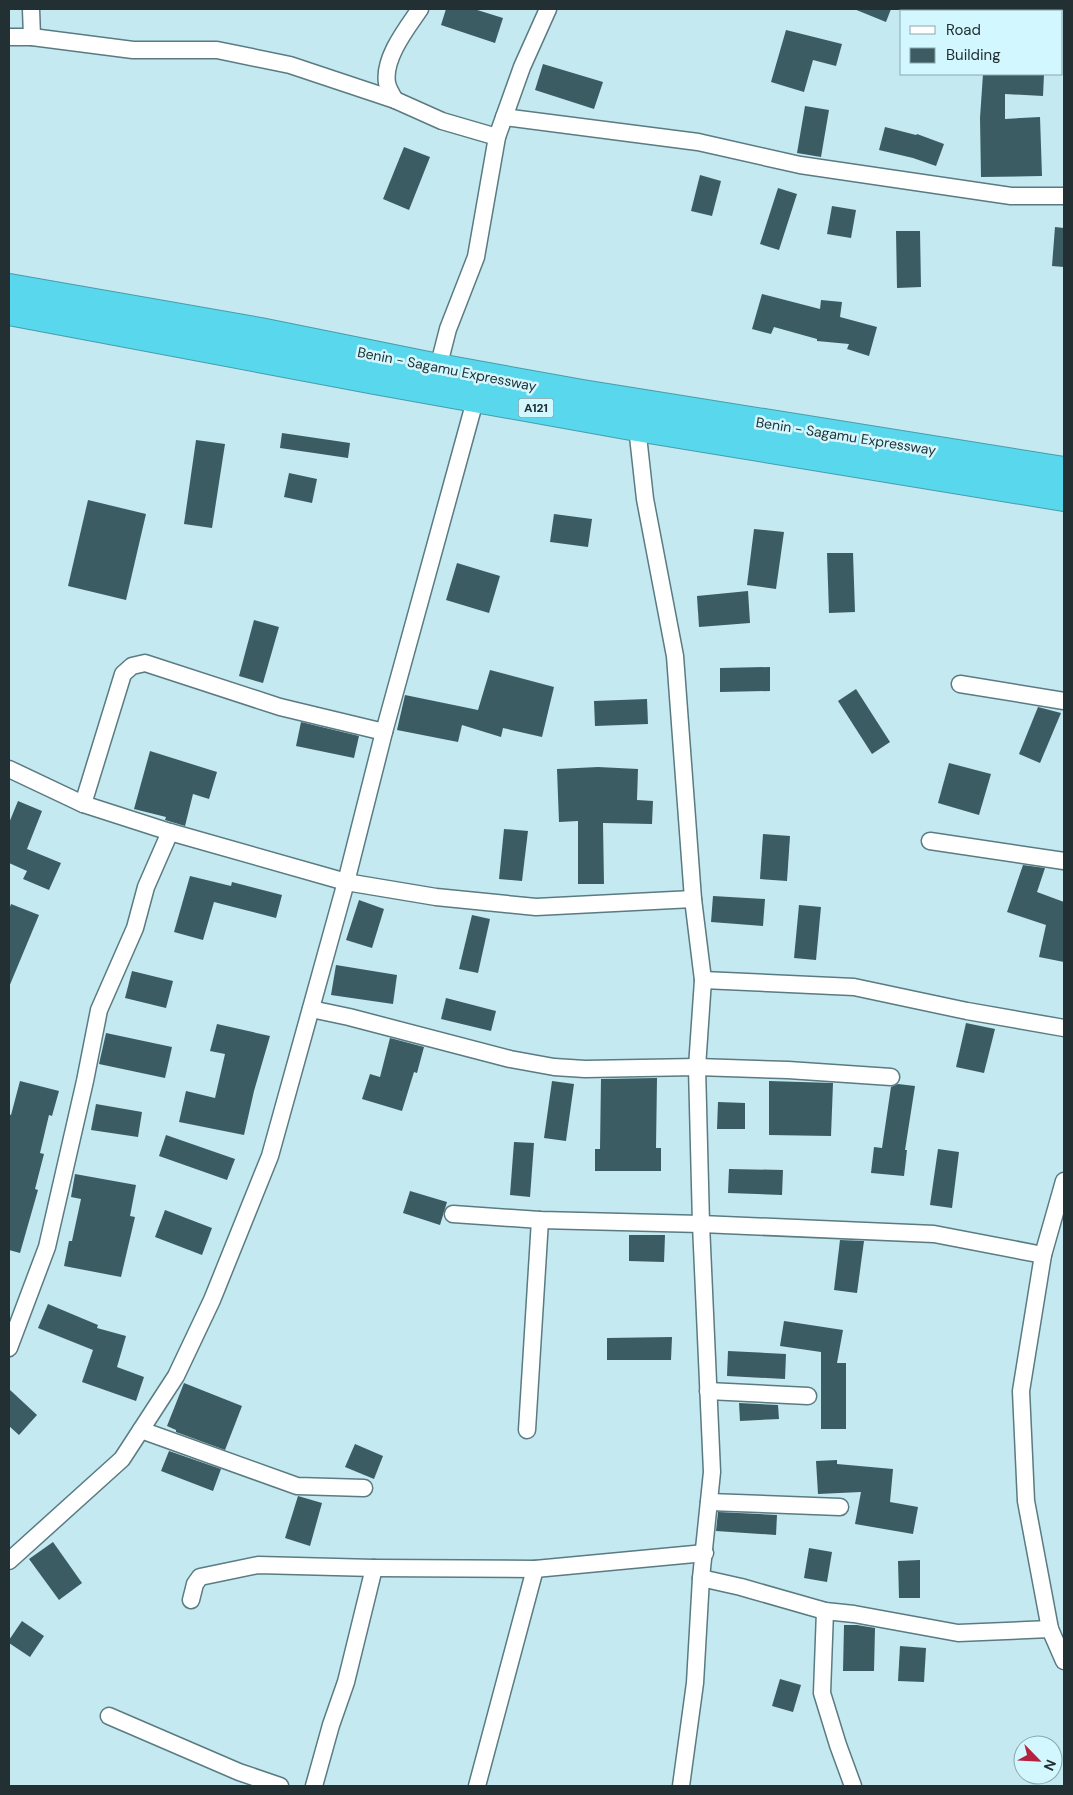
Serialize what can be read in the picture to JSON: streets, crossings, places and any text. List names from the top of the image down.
{
  "streets": {
    "highway": ["Benin - Sagamu Expressway", "A121"]
  },
  "legend": ["Road", "Building"],
  "north": "bottom right"
}
